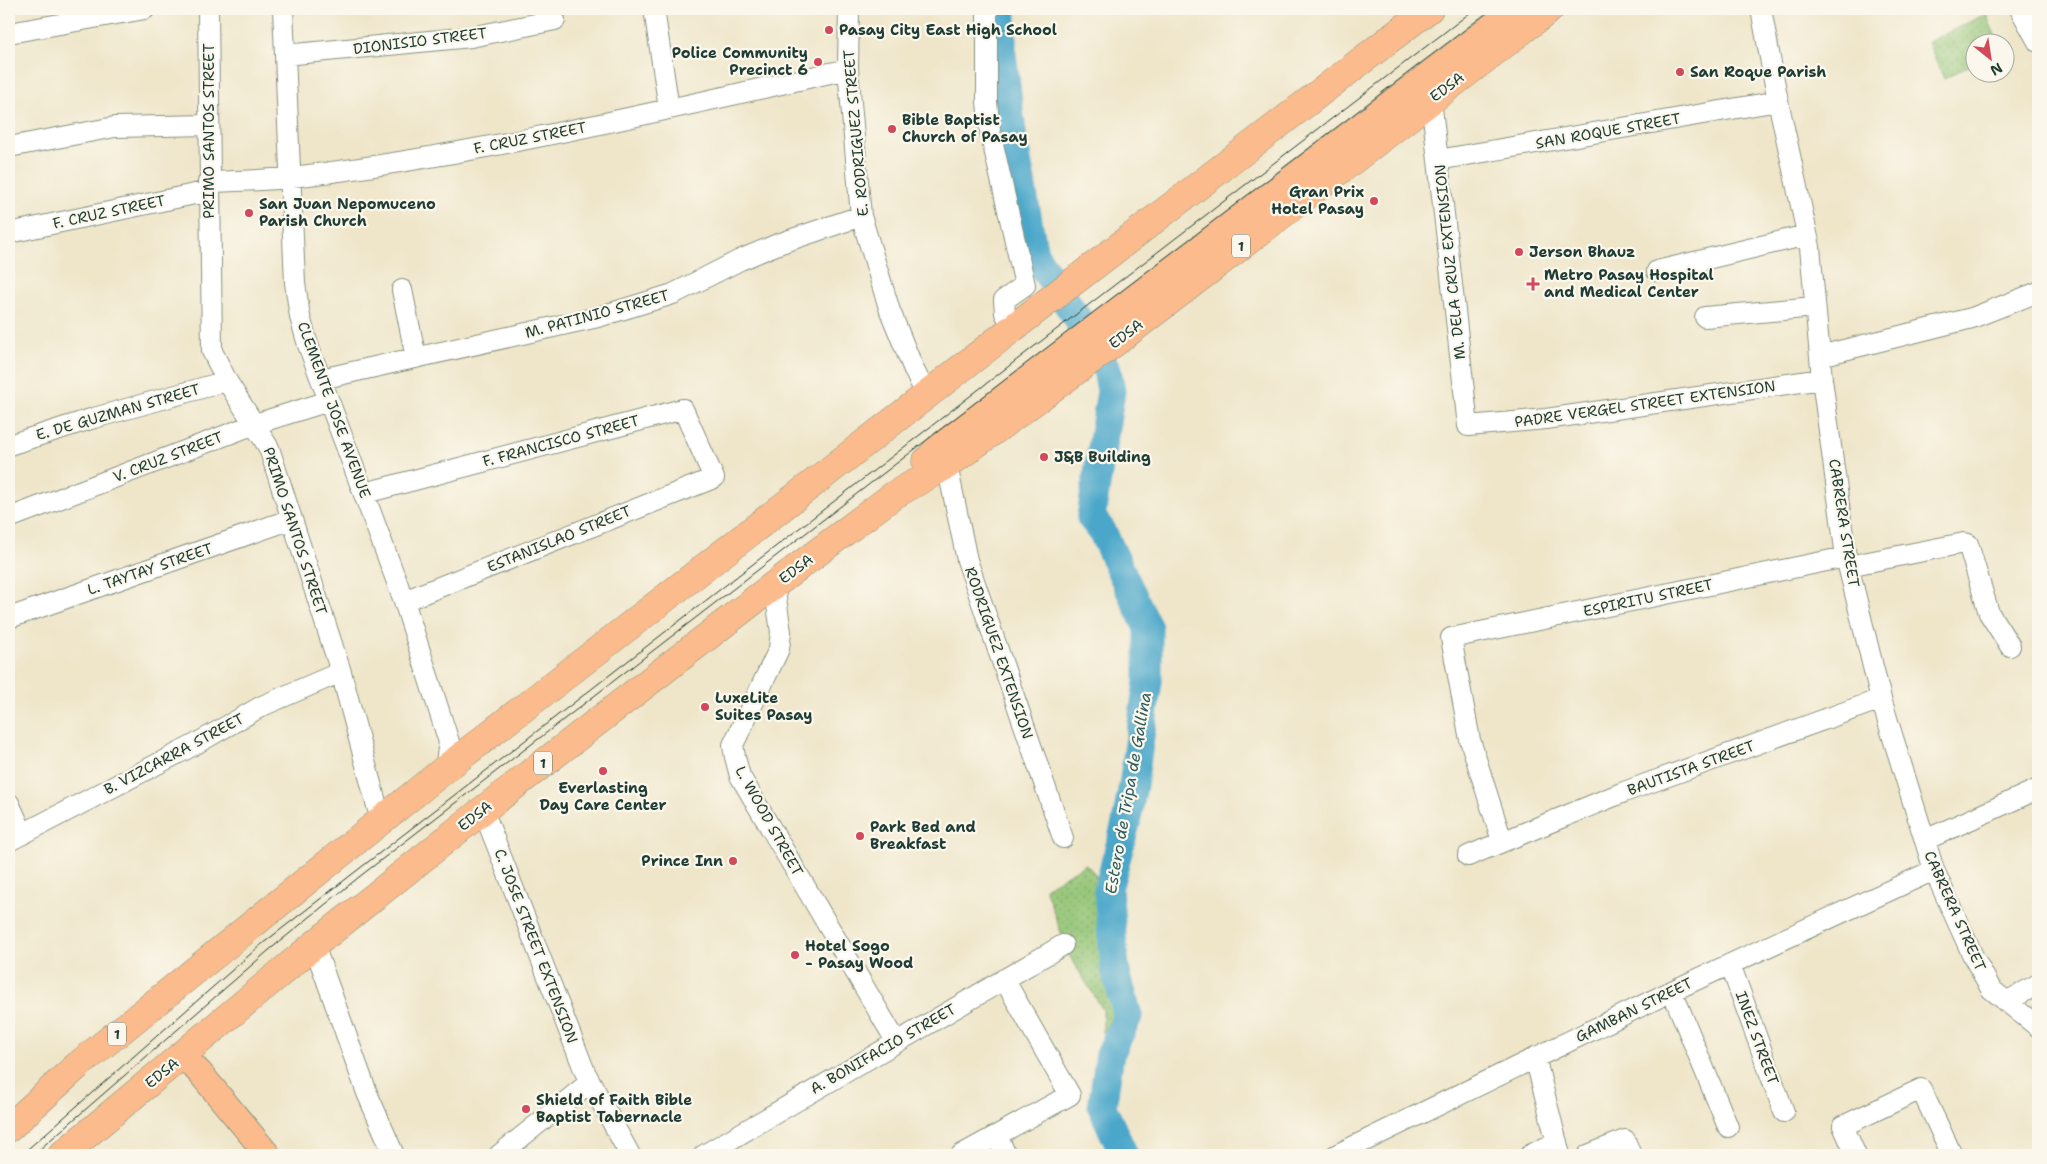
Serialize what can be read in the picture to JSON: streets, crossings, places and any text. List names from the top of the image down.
{
  "streets": {
    "highway": ["EDSA", "1"],
    "street": [
      "DIONISIO STREET",
      "PRIMO SANTOS STREET",
      "SAN ROQUE STREET",
      "E. RODRIGUEZ STREET",
      "F. CRUZ STREET",
      "M. DELA CRUZ EXTENSION",
      "M. PATINIO STREET",
      "PADRE VERGEL STREET EXTENSION",
      "CLEMENTE JOSE AVENUE",
      "E. DE GUZMAN STREET",
      "F. FRANCISCO STREET",
      "V. CRUZ STREET",
      "CABRERA STREET",
      "ESTANISLAO STREET",
      "L. TAYTAY STREET",
      "ESPIRITU STREET",
      "RODRIGUEZ EXTENSION",
      "B. VIZCARRA STREET",
      "BAUTISTA STREET",
      "L. WOOD STREET",
      "C. JOSE STREET EXTENSION",
      "GAMBAN STREET",
      "INEZ STREET",
      "A. BONIFACIO STREET"
    ]
  },
  "crossings": [
    ["DIONISIO STREET", "CLEMENTE JOSE AVENUE"],
    ["EDSA", "M. DELA CRUZ EXTENSION"],
    ["EDSA", "RODRIGUEZ EXTENSION"],
    ["EDSA", "L. WOOD STREET"],
    ["EDSA", "C. JOSE STREET EXTENSION"],
    ["PRIMO SANTOS STREET", "F. CRUZ STREET"],
    ["PRIMO SANTOS STREET", "1"],
    ["PRIMO SANTOS STREET", "E. DE GUZMAN STREET"],
    ["PRIMO SANTOS STREET", "V. CRUZ STREET"],
    ["PRIMO SANTOS STREET", "L. TAYTAY STREET"],
    ["PRIMO SANTOS STREET", "B. VIZCARRA STREET"],
    ["SAN ROQUE STREET", "M. DELA CRUZ EXTENSION"],
    ["SAN ROQUE STREET", "CABRERA STREET"],
    ["E. RODRIGUEZ STREET", "F. CRUZ STREET"],
    ["E. RODRIGUEZ STREET", "1"],
    ["E. RODRIGUEZ STREET", "M. PATINIO STREET"],
    ["F. CRUZ STREET", "CLEMENTE JOSE AVENUE"],
    ["1", "CLEMENTE JOSE AVENUE"],
    ["M. DELA CRUZ EXTENSION", "PADRE VERGEL STREET EXTENSION"],
    ["M. PATINIO STREET", "CLEMENTE JOSE AVENUE"],
    ["PADRE VERGEL STREET EXTENSION", "CABRERA STREET"],
    ["CLEMENTE JOSE AVENUE", "F. FRANCISCO STREET"],
    ["CLEMENTE JOSE AVENUE", "V. CRUZ STREET"],
    ["CLEMENTE JOSE AVENUE", "ESTANISLAO STREET"],
    ["F. FRANCISCO STREET", "ESTANISLAO STREET"],
    ["CABRERA STREET", "ESPIRITU STREET"],
    ["CABRERA STREET", "BAUTISTA STREET"],
    ["CABRERA STREET", "GAMBAN STREET"],
    ["ESPIRITU STREET", "BAUTISTA STREET"],
    ["L. WOOD STREET", "A. BONIFACIO STREET"],
    ["GAMBAN STREET", "INEZ STREET"]
  ],
  "water": ["Estero de Tripa de Gallina"],
  "places": {
    "other": [
      "Pasay City East High School",
      "Police Community Precinct 6",
      "San Roque Parish",
      "Bible Baptist Church of Pasay",
      "Gran Prix Hotel Pasay",
      "San Juan Nepomuceno Parish Church",
      "Jerson Bhauz",
      "J&B Building",
      "LuxeLite Suites Pasay",
      "Everlasting Day Care Center",
      "Park Bed and Breakfast",
      "Prince Inn",
      "Hotel Sogo - Pasay Wood",
      "Shield of Faith Bible Baptist Tabernacle"
    ],
    "health": ["Metro Pasay Hospital and Medical Center"]
  },
  "north": "bottom right"
}
